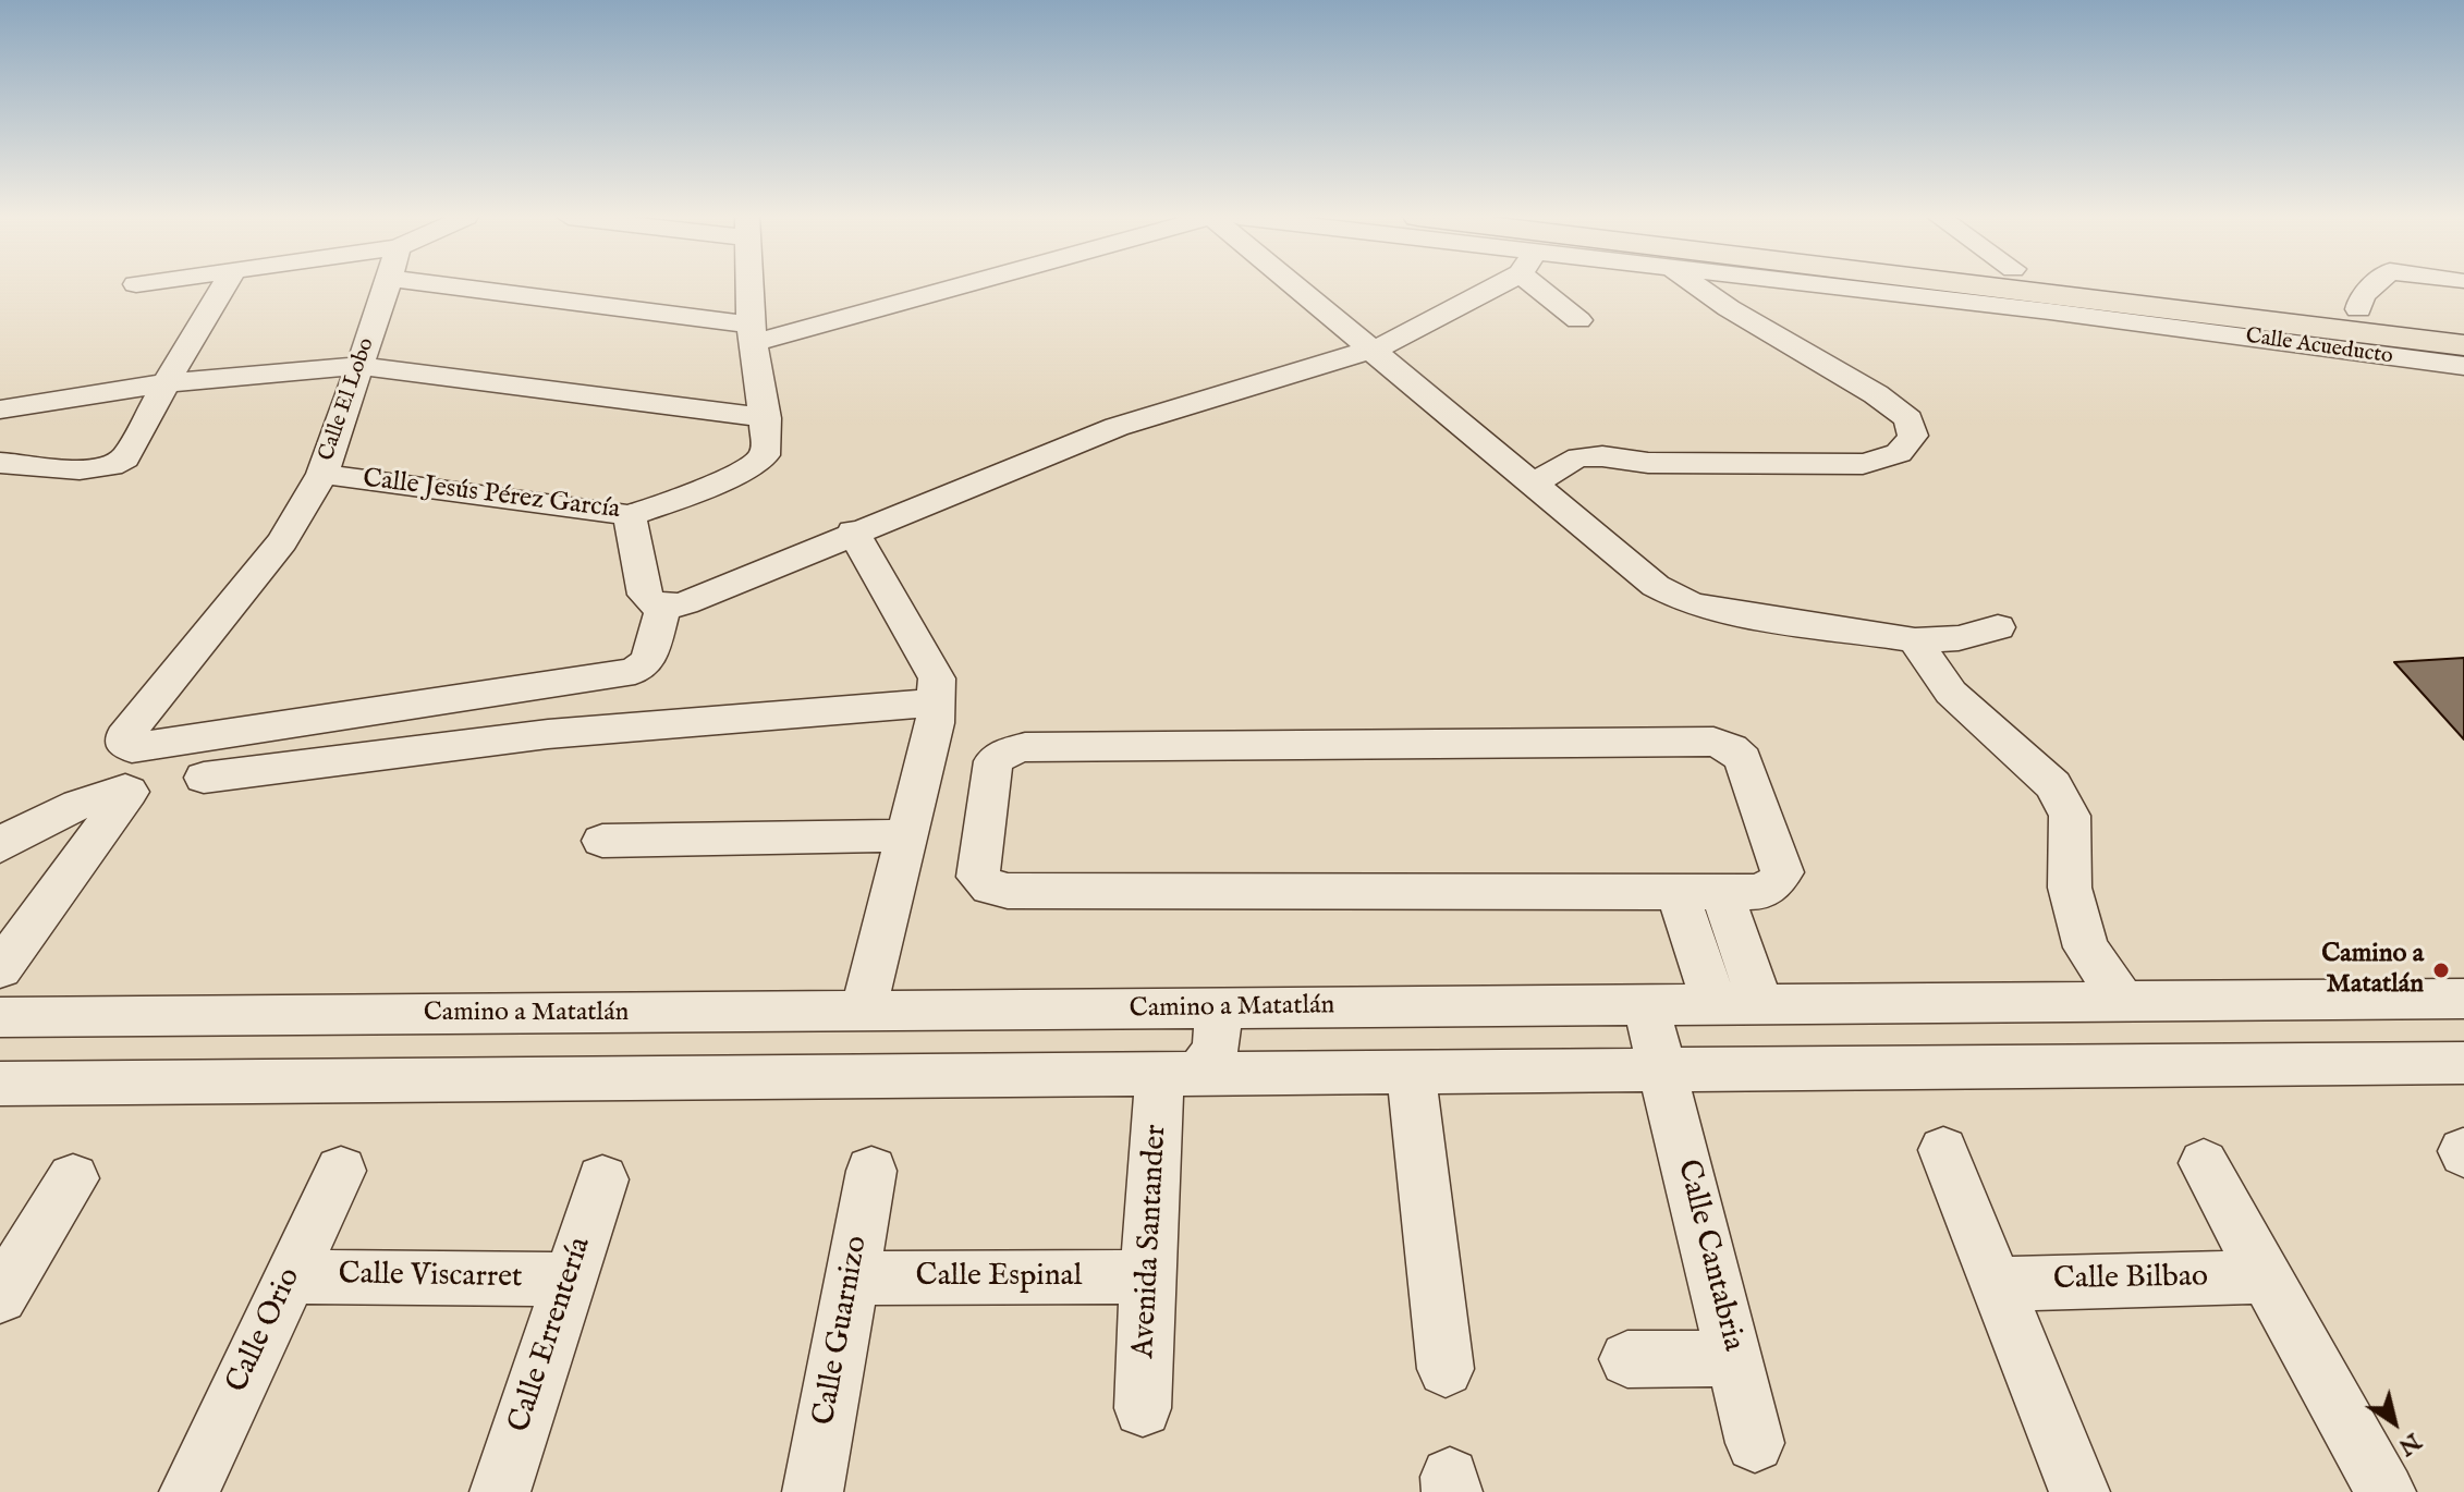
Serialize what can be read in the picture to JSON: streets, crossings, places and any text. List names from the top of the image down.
{
  "streets": {
    "street": [
      "Calle Acueducto",
      "Calle El Lobo",
      "Calle Jesús Pérez García",
      "Camino a Matatlán",
      "Avenida Santander",
      "Calle Cantabria",
      "Calle Viscarret",
      "Calle Espinal",
      "Calle Bilbao",
      "Calle Orio",
      "Calle Guarnizo",
      "Calle Errentería"
    ]
  },
  "crossings": [
    ["Calle El Lobo", "Calle Jesús Pérez García"],
    ["Camino a Matatlán", "Calle Cantabria"],
    ["Avenida Santander", "Calle Espinal"],
    ["Calle Viscarret", "Calle Orio"],
    ["Calle Viscarret", "Calle Errentería"],
    ["Calle Espinal", "Calle Guarnizo"]
  ],
  "places": ["Camino a Matatlán"],
  "north": "bottom right"
}
